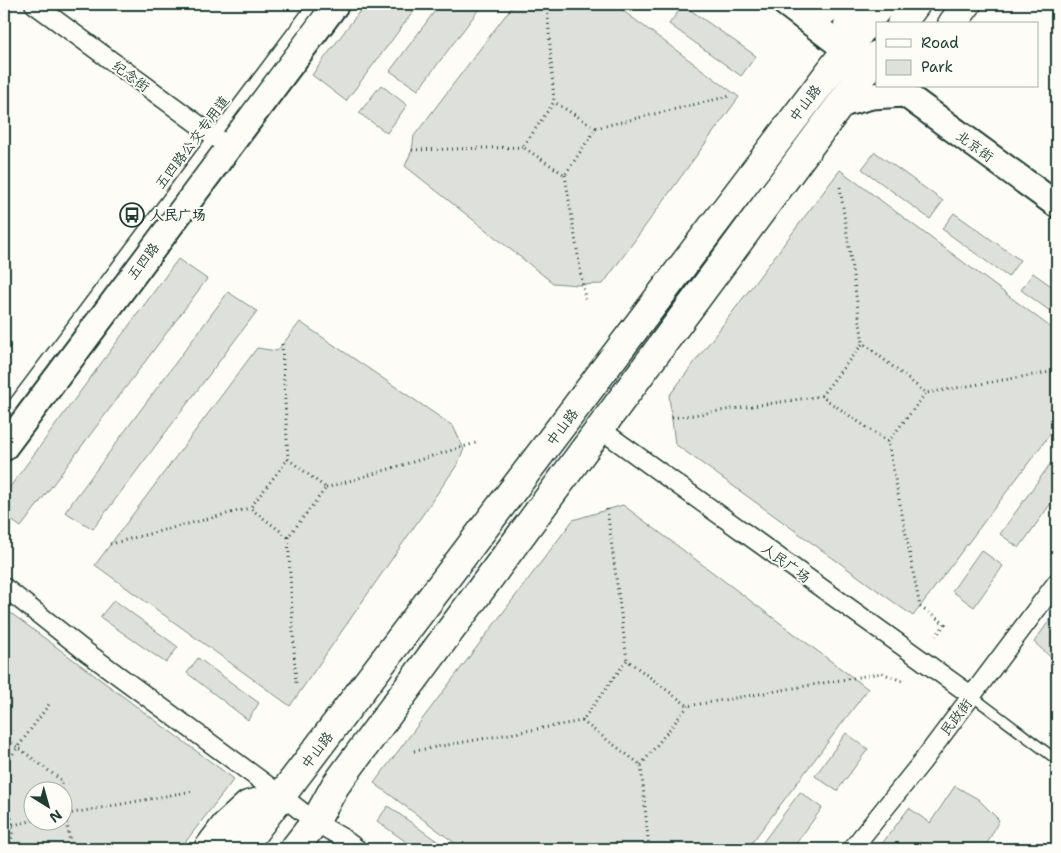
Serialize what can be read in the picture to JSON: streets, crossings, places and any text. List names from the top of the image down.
{
  "streets": {
    "main road": ["中山路", "北京街", "五四路"],
    "street": ["纪念街", "人民广场", "民政街"],
    "lane": ["五四路公交专用道"]
  },
  "crossings": [
    ["纪念街", "五四路公交专用道"],
    ["纪念街", "五四路"],
    ["五四路公交专用道", "五四路"],
    ["人民广场", "民政街"]
  ],
  "places": {
    "bus stop": ["人民广场"]
  },
  "legend": ["Road", "Park"],
  "north": "bottom right"
}
